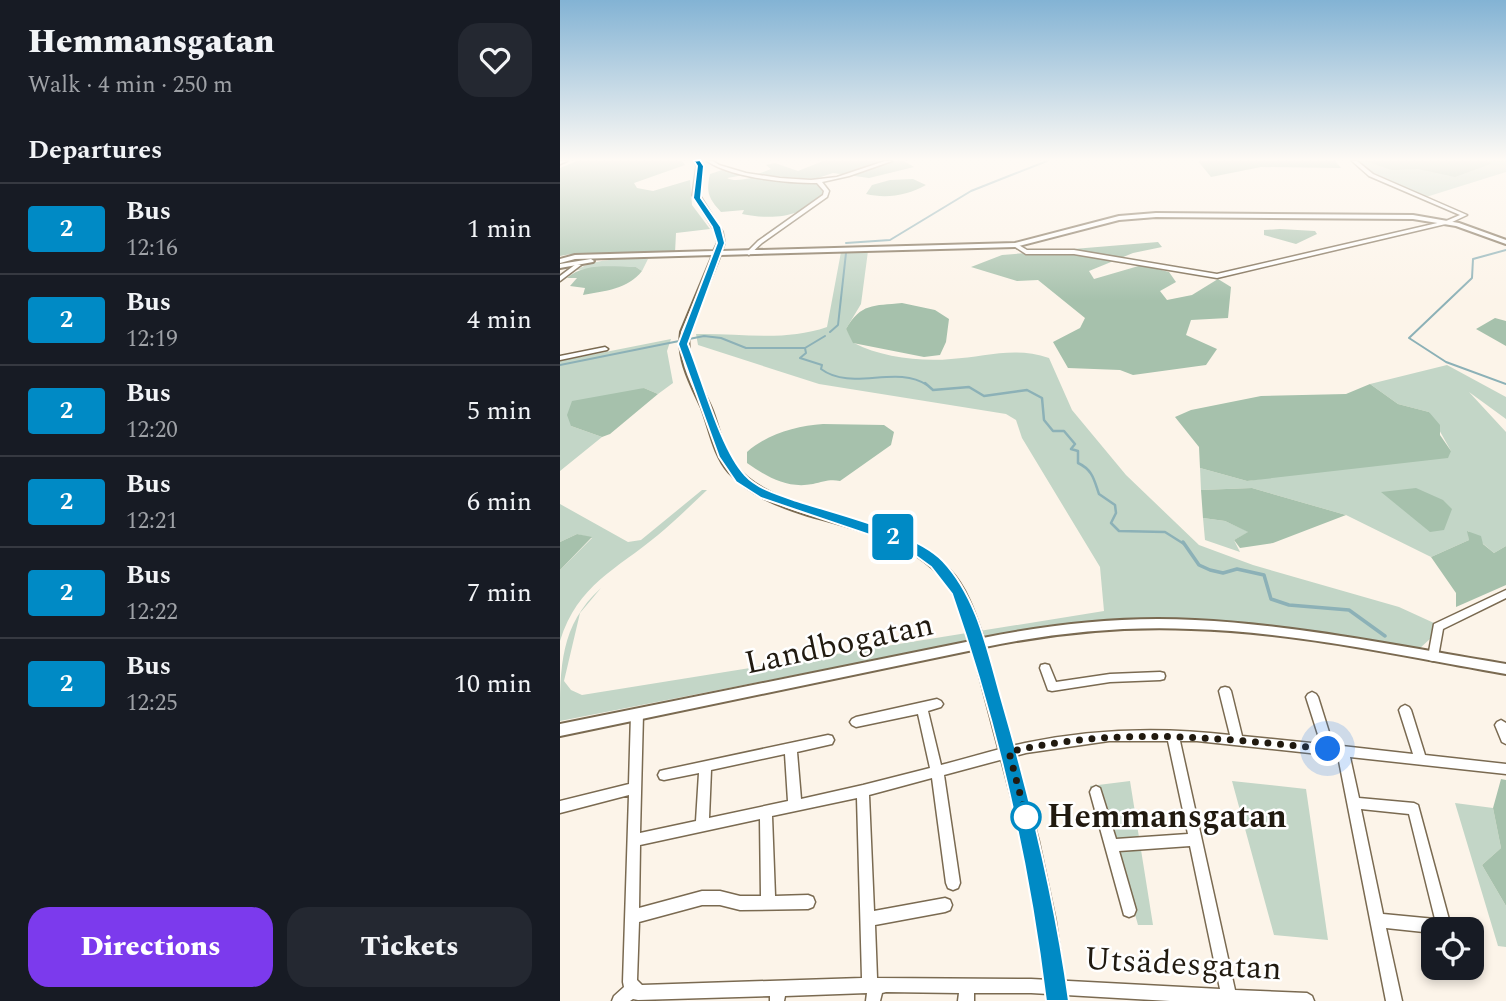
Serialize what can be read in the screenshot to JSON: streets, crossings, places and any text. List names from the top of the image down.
{
  "streets": {
    "street": ["Landbogatan", "Utsädesgatan"]
  },
  "places": ["Hemmansgatan"],
  "lines": ["bus line 2"],
  "page": {
    "heading": [
      ["Hemmansgatan", "Walk · 4 min · 250 m"],
      "Departures"
    ],
    "on_map": "2",
    "list": [
      {
        "mark": "2",
        "name": "Bus",
        "note": "12:16",
        "value": "1 min"
      },
      {
        "mark": "2",
        "name": "Bus",
        "note": "12:19",
        "value": "4 min"
      },
      {
        "mark": "2",
        "name": "Bus",
        "note": "12:20",
        "value": "5 min"
      },
      {
        "mark": "2",
        "name": "Bus",
        "note": "12:21",
        "value": "6 min"
      },
      {
        "mark": "2",
        "name": "Bus",
        "note": "12:22",
        "value": "7 min"
      },
      {
        "mark": "2",
        "name": "Bus",
        "note": "12:25",
        "value": "10 min"
      }
    ],
    "buttons": ["Directions", "Tickets"]
  }
}
